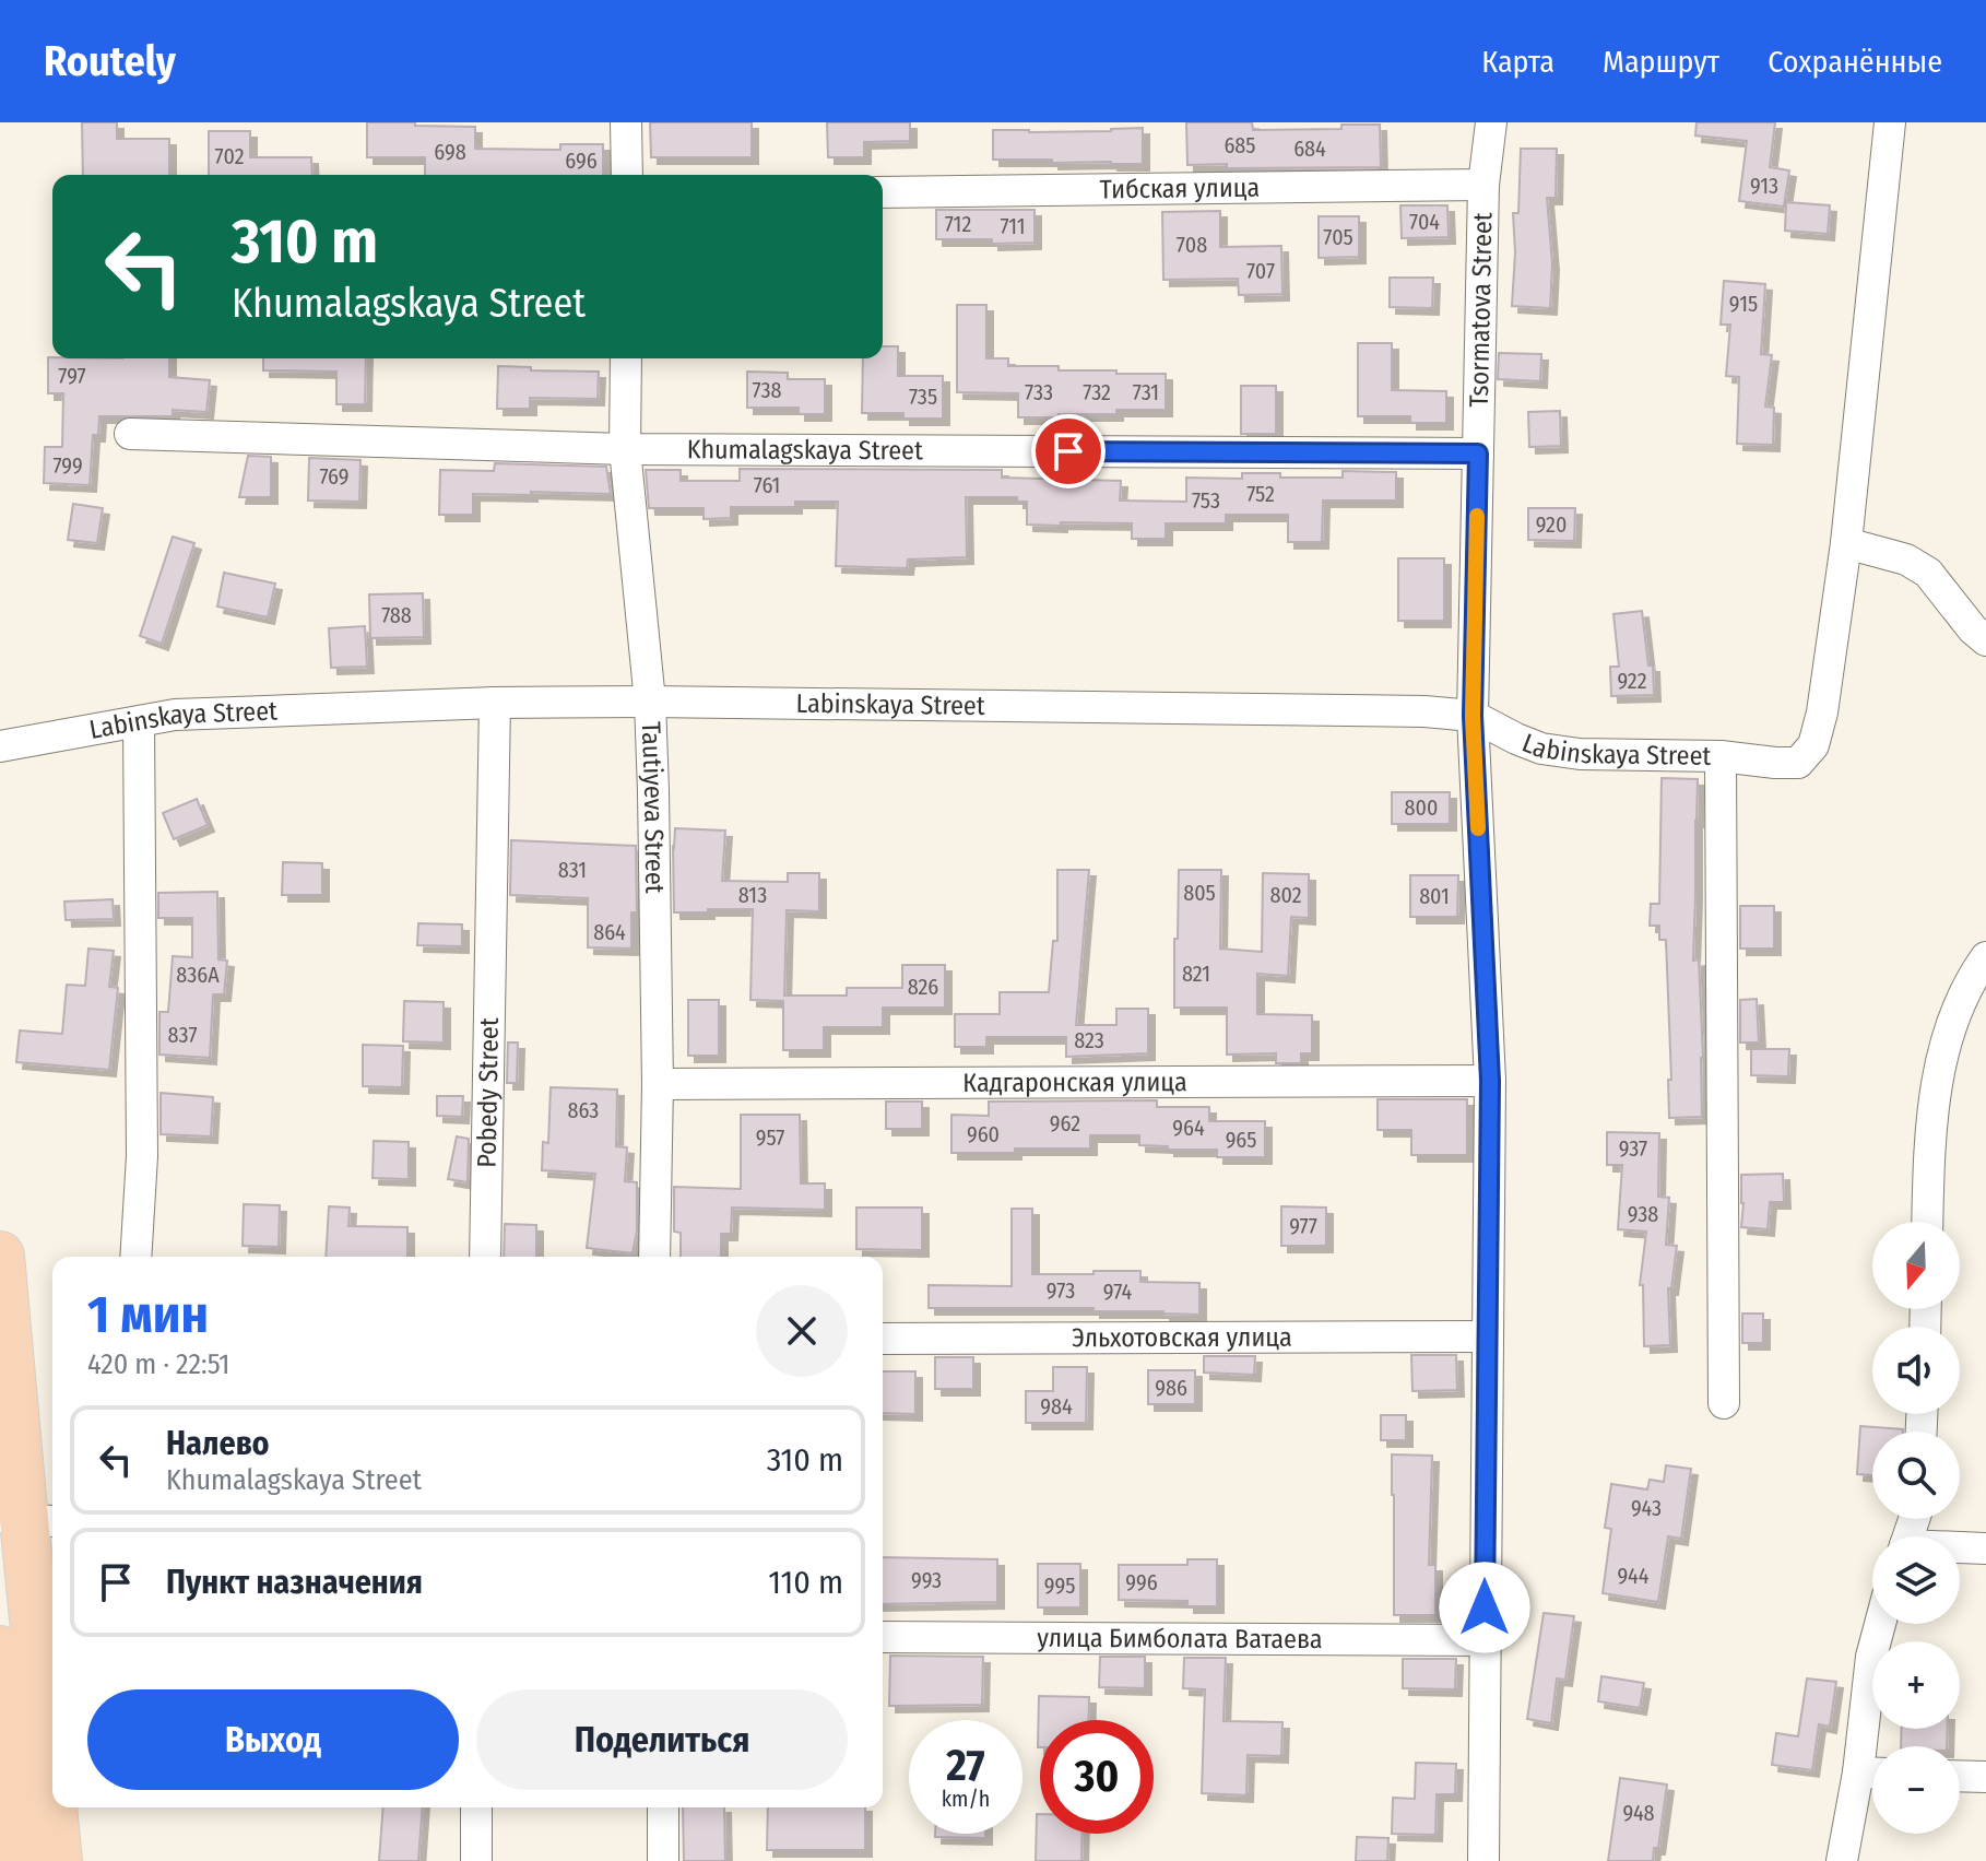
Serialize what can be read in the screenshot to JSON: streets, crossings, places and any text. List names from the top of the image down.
{
  "streets": {
    "street": [
      "Тибская улица",
      "Tsormatova Street",
      "Khumalagskaya Street",
      "Labinskaya Street",
      "Tautiyeva Street",
      "Кадгаронская улица",
      "Pobedy Street",
      "Эльхотовская улица",
      "улица Бимболата Ватаева"
    ]
  },
  "crossings": [
    ["Тибская улица", "Tsormatova Street"],
    ["Tsormatova Street", "Khumalagskaya Street"],
    ["Tsormatova Street", "Labinskaya Street"],
    ["Tsormatova Street", "Кадгаронская улица"],
    ["Tsormatova Street", "Эльхотовская улица"],
    ["Tsormatova Street", "улица Бимболата Ватаева"],
    ["Khumalagskaya Street", "Tautiyeva Street"],
    ["Labinskaya Street", "Tautiyeva Street"],
    ["Labinskaya Street", "Pobedy Street"],
    ["Tautiyeva Street", "Кадгаронская улица"]
  ],
  "house_numbers": [
    "685",
    "684",
    "698",
    "702",
    "696",
    "913",
    "704",
    "712",
    "711",
    "705",
    "708",
    "707",
    "915",
    "797",
    "738",
    "733",
    "732",
    "731",
    "735",
    "799",
    "769",
    "761",
    "752",
    "753",
    "920",
    "788",
    "922",
    "800",
    "831",
    "805",
    "813",
    "802",
    "801",
    "864",
    "821",
    "836А",
    "826",
    "837",
    "823",
    "863",
    "962",
    "964",
    "960",
    "957",
    "965",
    "937",
    "938",
    "977",
    "973",
    "974",
    "986",
    "984",
    "943",
    "944",
    "993",
    "996",
    "995",
    "948"
  ],
  "north": "bottom",
  "page": {
    "header": "Routely",
    "nav": ["Карта", "Маршрут", "Сохранённые"],
    "turn": ["310 m", "Khumalagskaya Street"],
    "map_buttons": ["+", "−"],
    "heading": ["1 мин", "420 m · 22:51"],
    "list": [
      {
        "name": "Налево",
        "note": "Khumalagskaya Street",
        "value": "310 m"
      },
      {
        "name": "Пункт назначения",
        "value": "110 m"
      }
    ],
    "buttons": ["Выход", "Поделиться"],
    "speed": "27 km/h",
    "limit": "30"
  }
}
